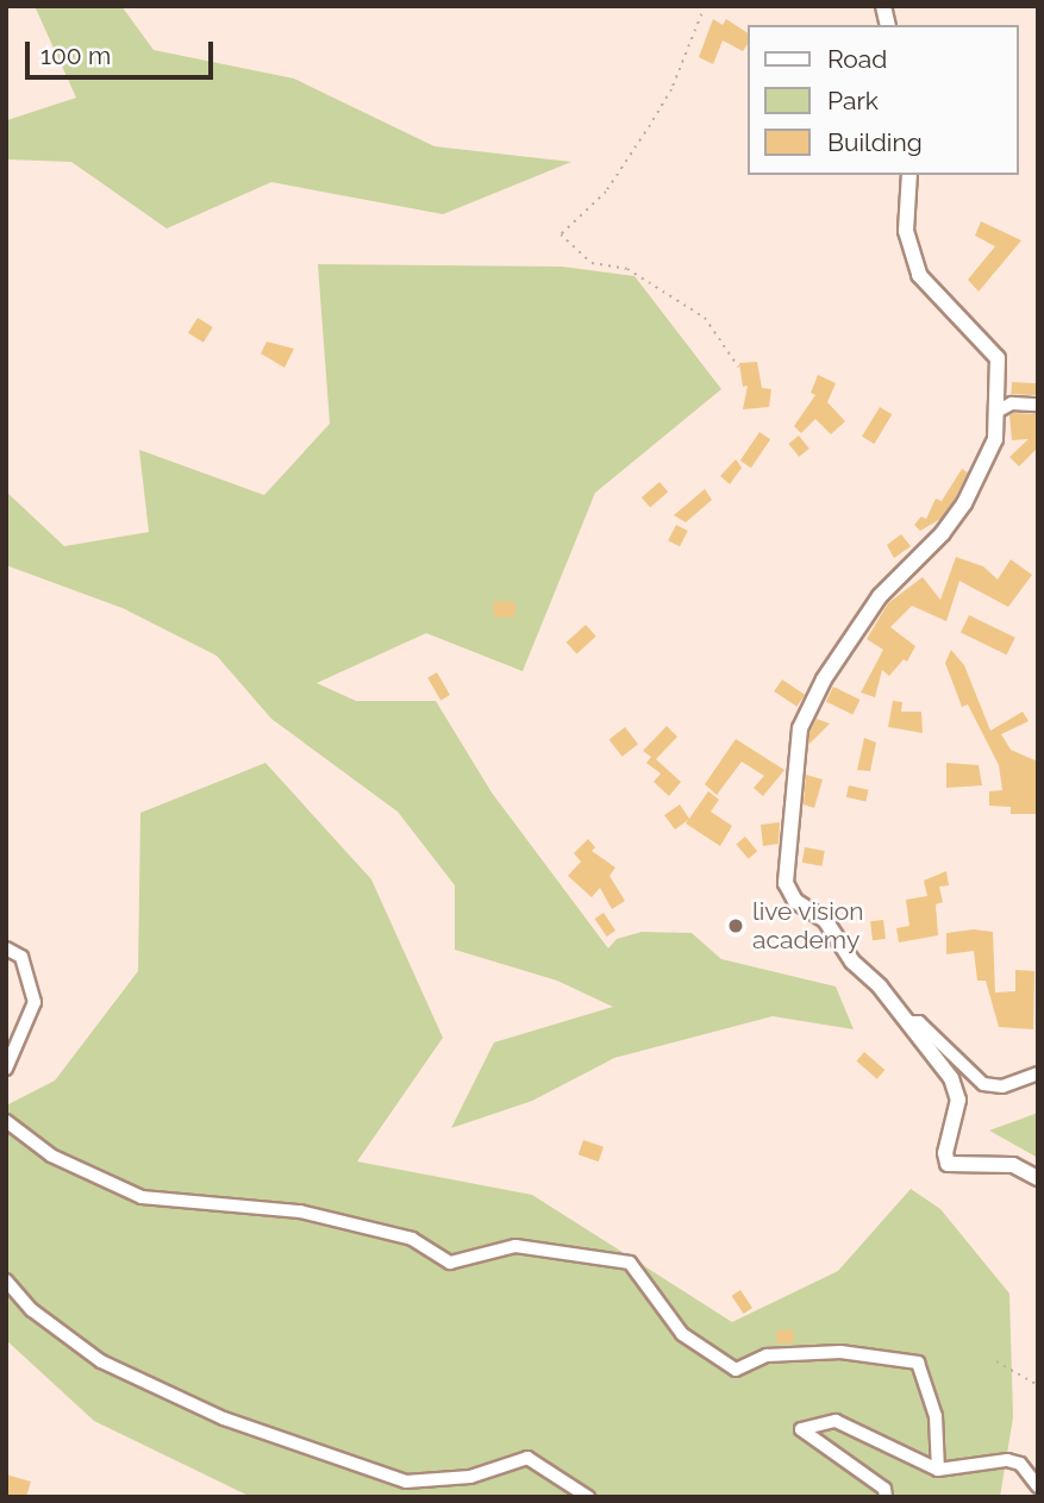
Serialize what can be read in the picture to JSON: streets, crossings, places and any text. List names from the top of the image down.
{
  "places": ["live vision academy"],
  "legend": ["Road", "Park", "Building"],
  "scale_bar": "100 m"
}
